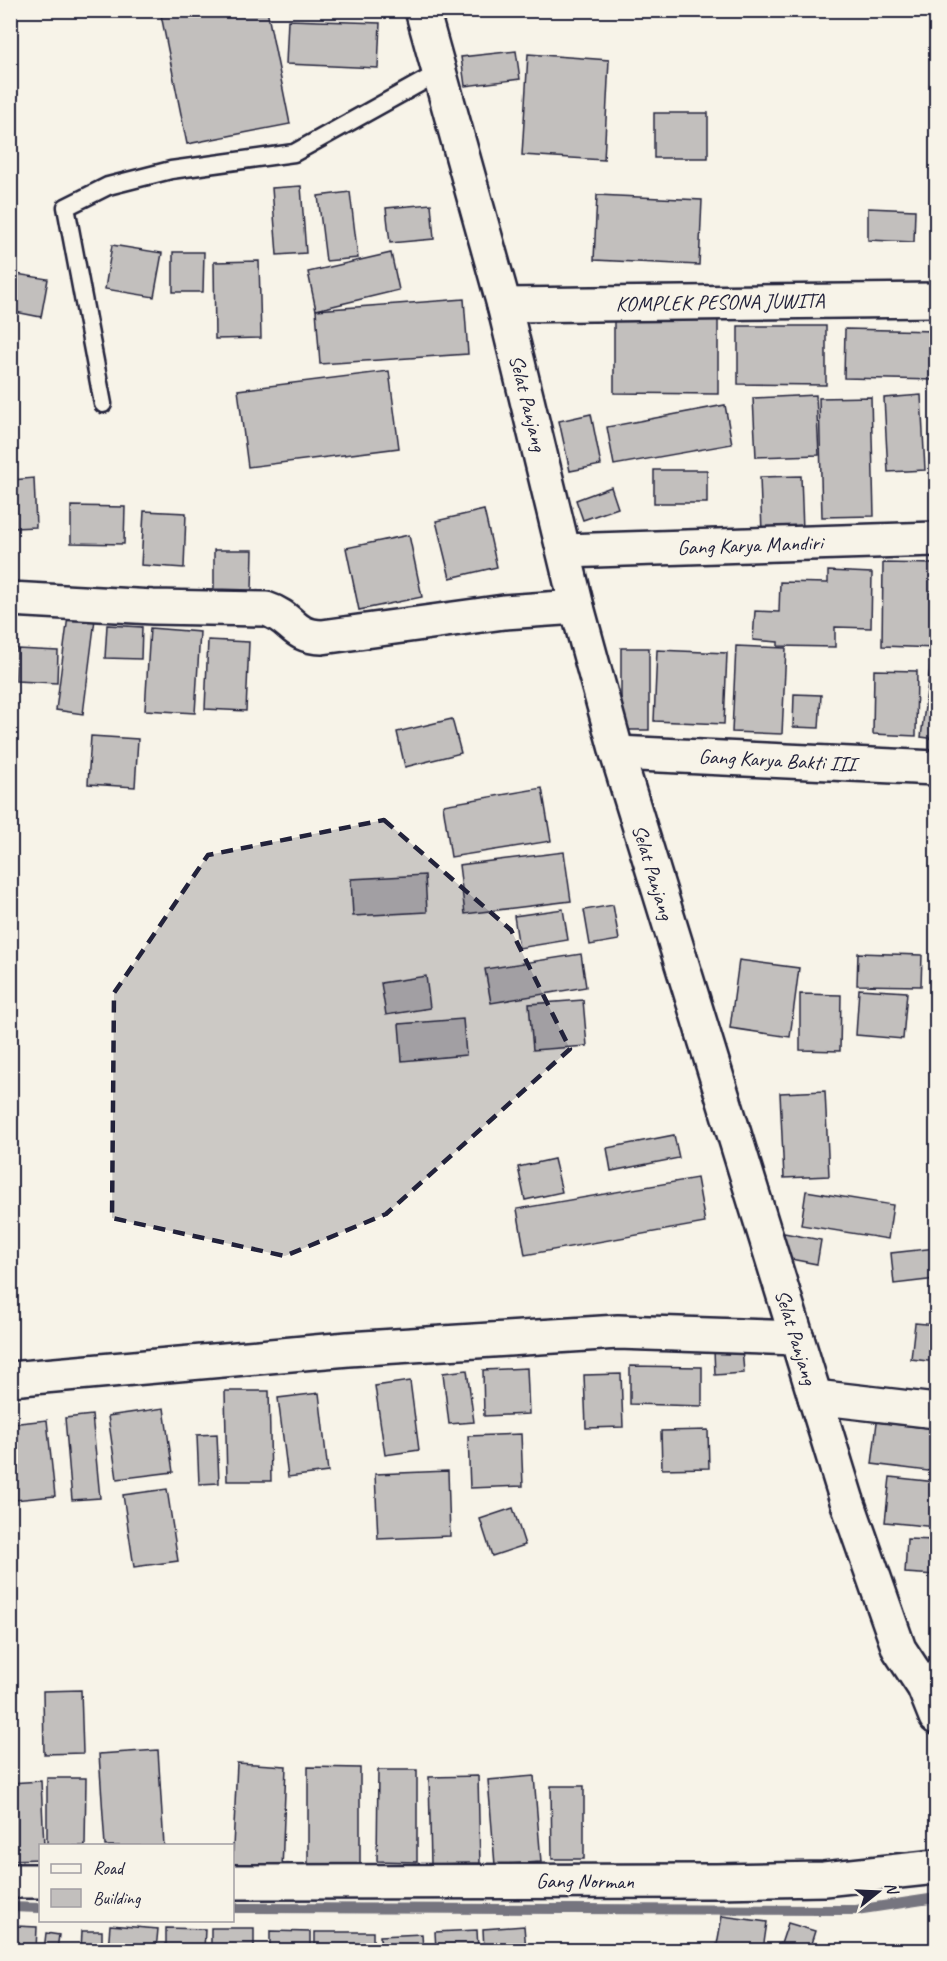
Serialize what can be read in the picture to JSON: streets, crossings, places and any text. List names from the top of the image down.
{
  "streets": {
    "street": [
      "KOMPLEK PESONA JUWITA",
      "Selat Panjang",
      "Gang Karya Mandiri",
      "Gang Karya Bakti III",
      "Gang Norman"
    ]
  },
  "crossings": [
    ["KOMPLEK PESONA JUWITA", "Selat Panjang"],
    ["Selat Panjang", "Gang Karya Mandiri"],
    ["Selat Panjang", "Gang Karya Bakti III"]
  ],
  "legend": ["Road", "Building"],
  "north": "right"
}
